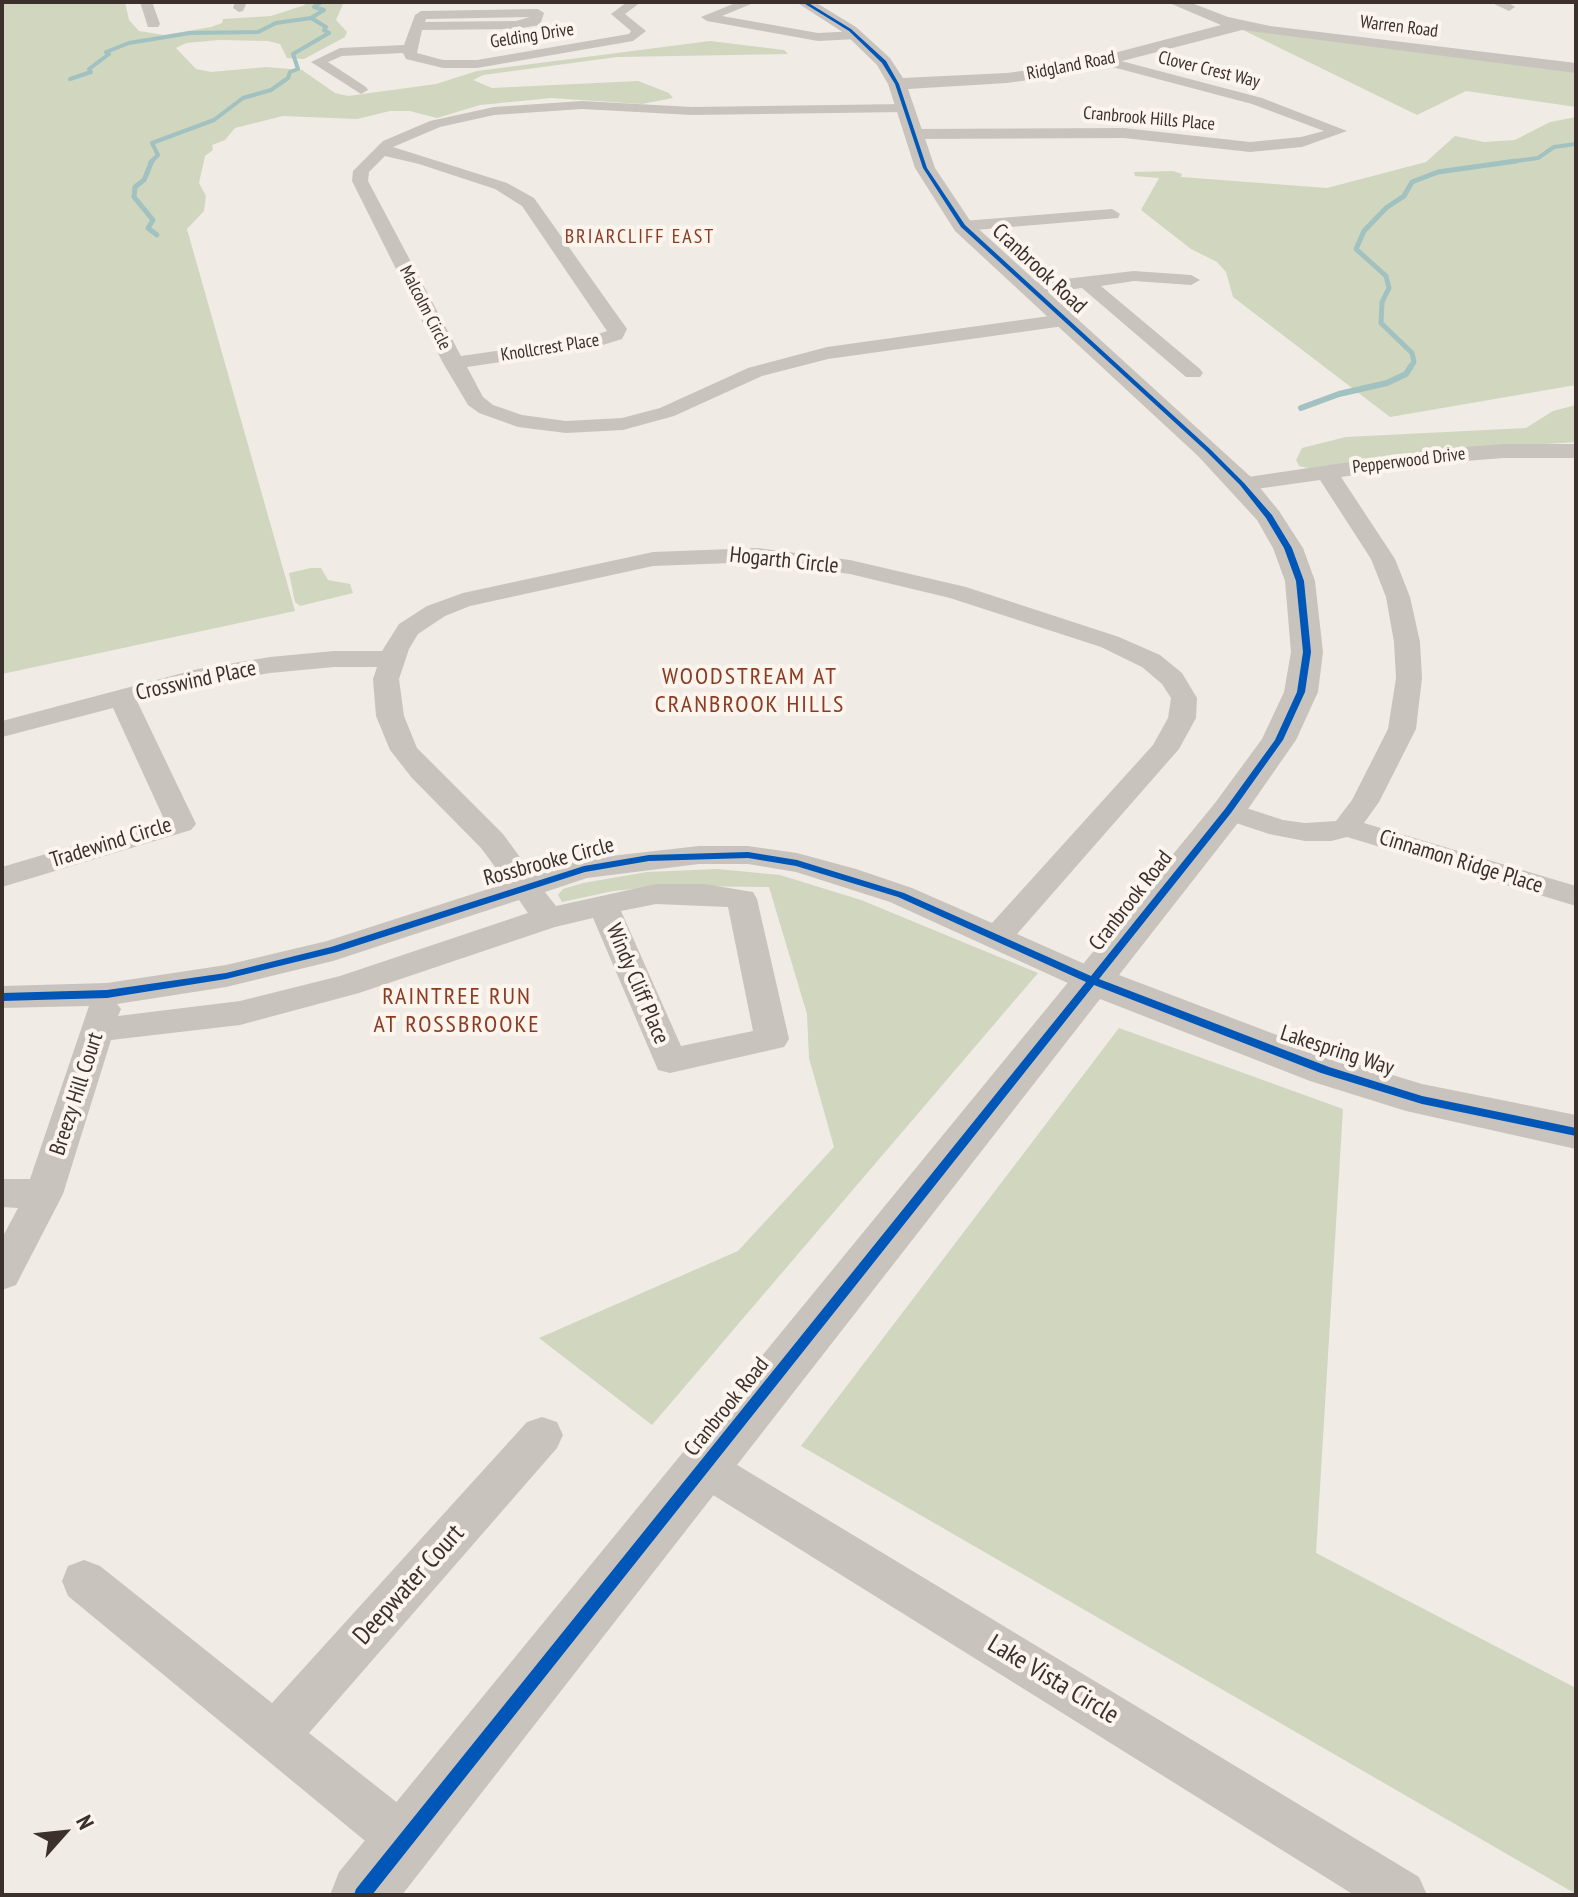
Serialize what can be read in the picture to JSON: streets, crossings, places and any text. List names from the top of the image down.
{
  "streets": {
    "street": [
      "Warren Road",
      "Gelding Drive",
      "Ridgland Road",
      "Clover Crest Way",
      "Cranbrook Hills Place",
      "Cranbrook Road",
      "Malcolm Circle",
      "Knollcrest Place",
      "Pepperwood Drive",
      "Hogarth Circle",
      "Crosswind Place",
      "Tradewind Circle",
      "Rossbrooke Circle",
      "Cinnamon Ridge Place",
      "Windy Cliff Place",
      "Lakespring Way",
      "Breezy Hill Court",
      "Deepwater Court",
      "Lake Vista Circle"
    ]
  },
  "crossings": [
    ["Warren Road", "Ridgland Road"],
    ["Ridgland Road", "Clover Crest Way"],
    ["Ridgland Road", "Cranbrook Hills Place"],
    ["Ridgland Road", "Cranbrook Road"],
    ["Clover Crest Way", "Cranbrook Hills Place"],
    ["Cranbrook Hills Place", "Cranbrook Road"],
    ["Cranbrook Road", "Malcolm Circle"],
    ["Cranbrook Road", "Pepperwood Drive"],
    ["Cranbrook Road", "Rossbrooke Circle"],
    ["Cranbrook Road", "Cinnamon Ridge Place"],
    ["Cranbrook Road", "Lakespring Way"],
    ["Cranbrook Road", "Lake Vista Circle"],
    ["Malcolm Circle", "Knollcrest Place"],
    ["Pepperwood Drive", "Cinnamon Ridge Place"],
    ["Hogarth Circle", "Crosswind Place"],
    ["Hogarth Circle", "Rossbrooke Circle"],
    ["Hogarth Circle", "Windy Cliff Place"],
    ["Crosswind Place", "Tradewind Circle"],
    ["Rossbrooke Circle", "Lakespring Way"],
    ["Rossbrooke Circle", "Breezy Hill Court"],
    ["Windy Cliff Place", "Breezy Hill Court"]
  ],
  "districts": ["BRIARCLIFF EAST", "WOODSTREAM AT CRANBROOK HILLS", "RAINTREE RUN AT ROSSBROOKE"],
  "north": "top right"
}
